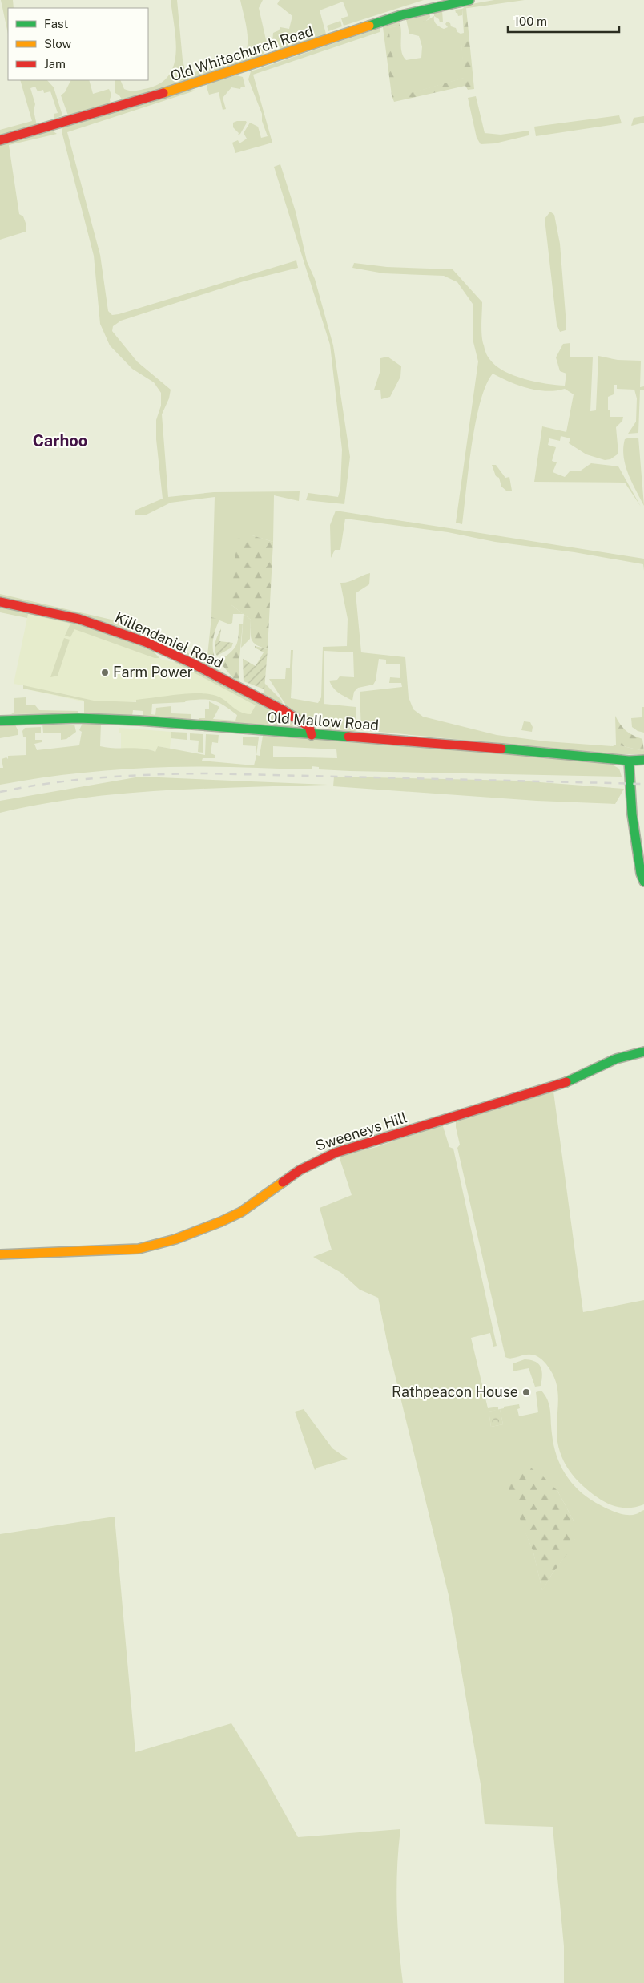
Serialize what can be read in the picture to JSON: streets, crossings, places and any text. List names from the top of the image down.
{
  "streets": {
    "street": [
      "Old Whitechurch Road",
      "Killendaniel Road",
      "Old Mallow Road",
      "Sweeneys Hill"
    ]
  },
  "crossings": [
    ["Killendaniel Road", "Old Mallow Road"]
  ],
  "districts": ["Carhoo"],
  "places": ["Farm Power", "Rathpeacon House"],
  "legend": ["Fast", "Slow", "Jam"],
  "scale_bar": "100 m"
}
